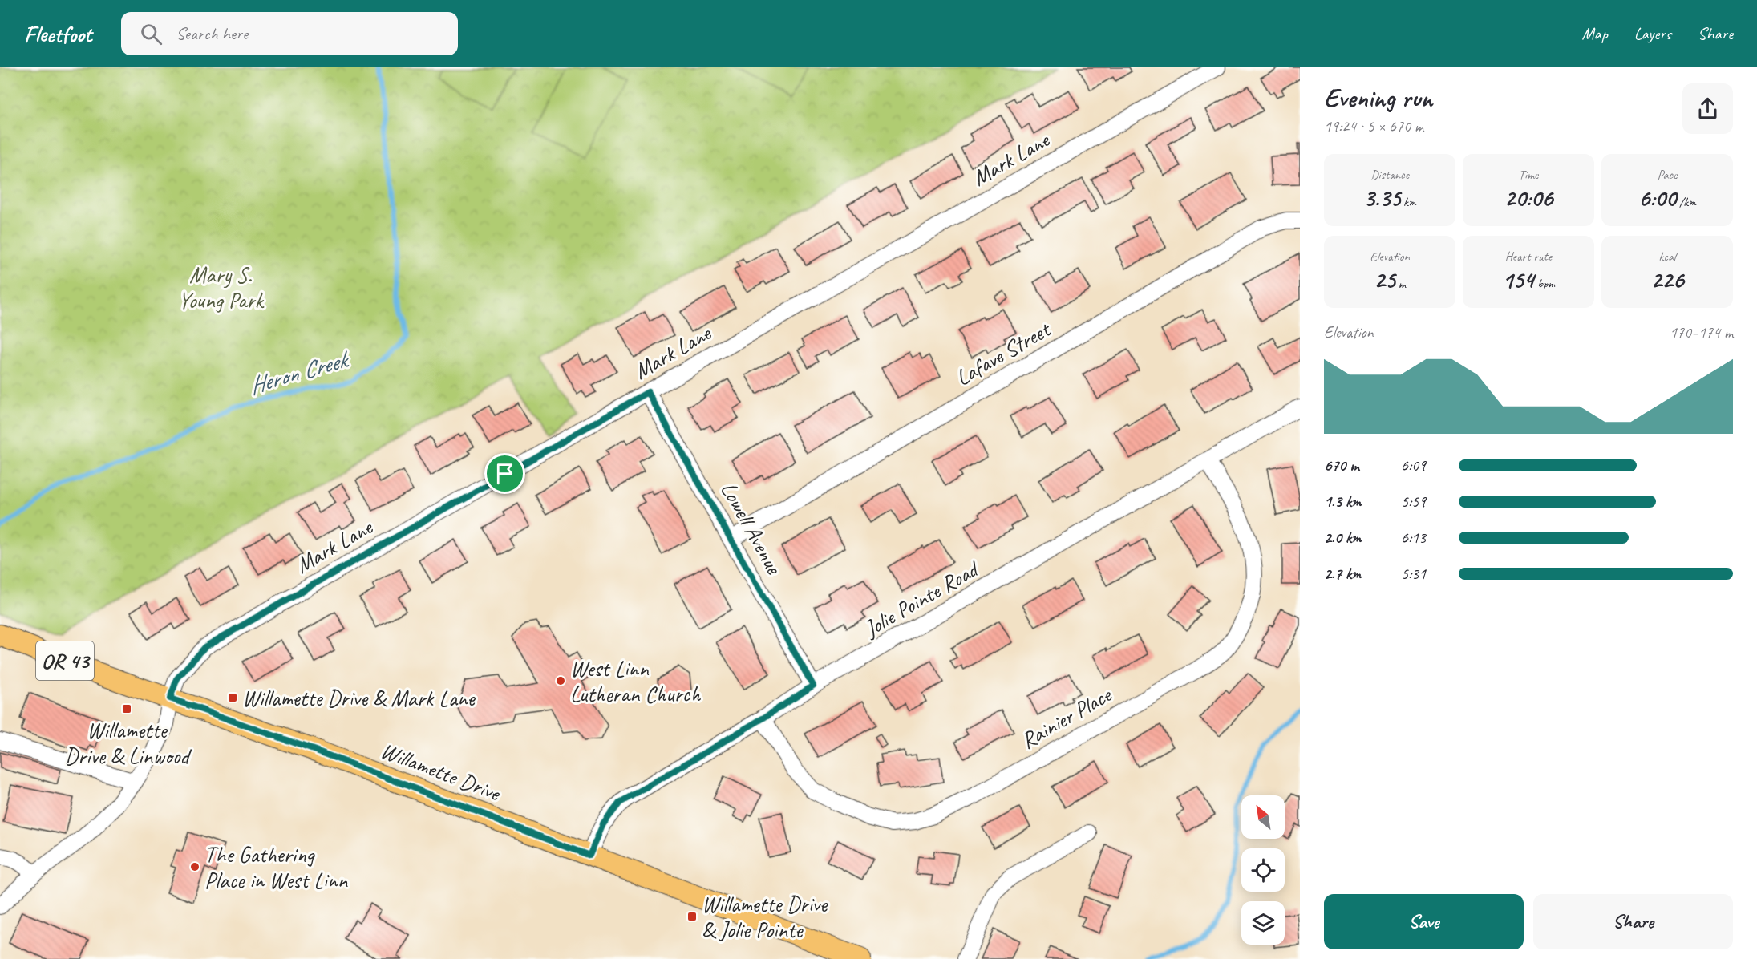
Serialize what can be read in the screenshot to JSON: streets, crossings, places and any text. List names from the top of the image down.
{
  "streets": {
    "main road": ["OR 43", "Willamette Drive"],
    "street": [
      "Mark Lane",
      "Lafave Street",
      "Lowell Avenue",
      "Jolie Pointe Road",
      "Rainier Place"
    ]
  },
  "crossings": [
    ["Mark Lane", "Lowell Avenue"],
    ["Mark Lane", "Willamette Drive"],
    ["Lafave Street", "Lowell Avenue"],
    ["Lowell Avenue", "Jolie Pointe Road"],
    ["Jolie Pointe Road", "Rainier Place"],
    ["Jolie Pointe Road", "Willamette Drive"]
  ],
  "water": ["Heron Creek"],
  "parks": ["Mary S. Young Park"],
  "places": {
    "other": ["West Linn Lutheran Church", "The Gathering Place in West Linn"],
    "transit": ["Willamette Drive & Mark Lane", "Willamette Drive & Linwood", "Willamette Drive & Jolie Pointe"]
  },
  "north": "top left",
  "page": {
    "header": "Fleetfoot",
    "search": "Search here",
    "nav": ["Map", "Layers", "Share"],
    "heading": ["Evening run", "19:24 · 5 × 670 m"],
    "stats": [
      ["Distance", "3.35 km"],
      ["Time", "20:06"],
      ["Pace", "6:00 /km"],
      ["Elevation", "25 m"],
      ["Heart rate", "154 bpm"],
      ["kcal", "226"]
    ],
    "chart": ["Elevation", "170–174 m"],
    "list": [
      {
        "name": "670 m",
        "note": "6:09"
      },
      {
        "name": "1.3 km",
        "note": "5:59"
      },
      {
        "name": "2.0 km",
        "note": "6:13"
      },
      {
        "name": "2.7 km",
        "note": "5:31"
      }
    ],
    "buttons": ["Save", "Share"]
  }
}
